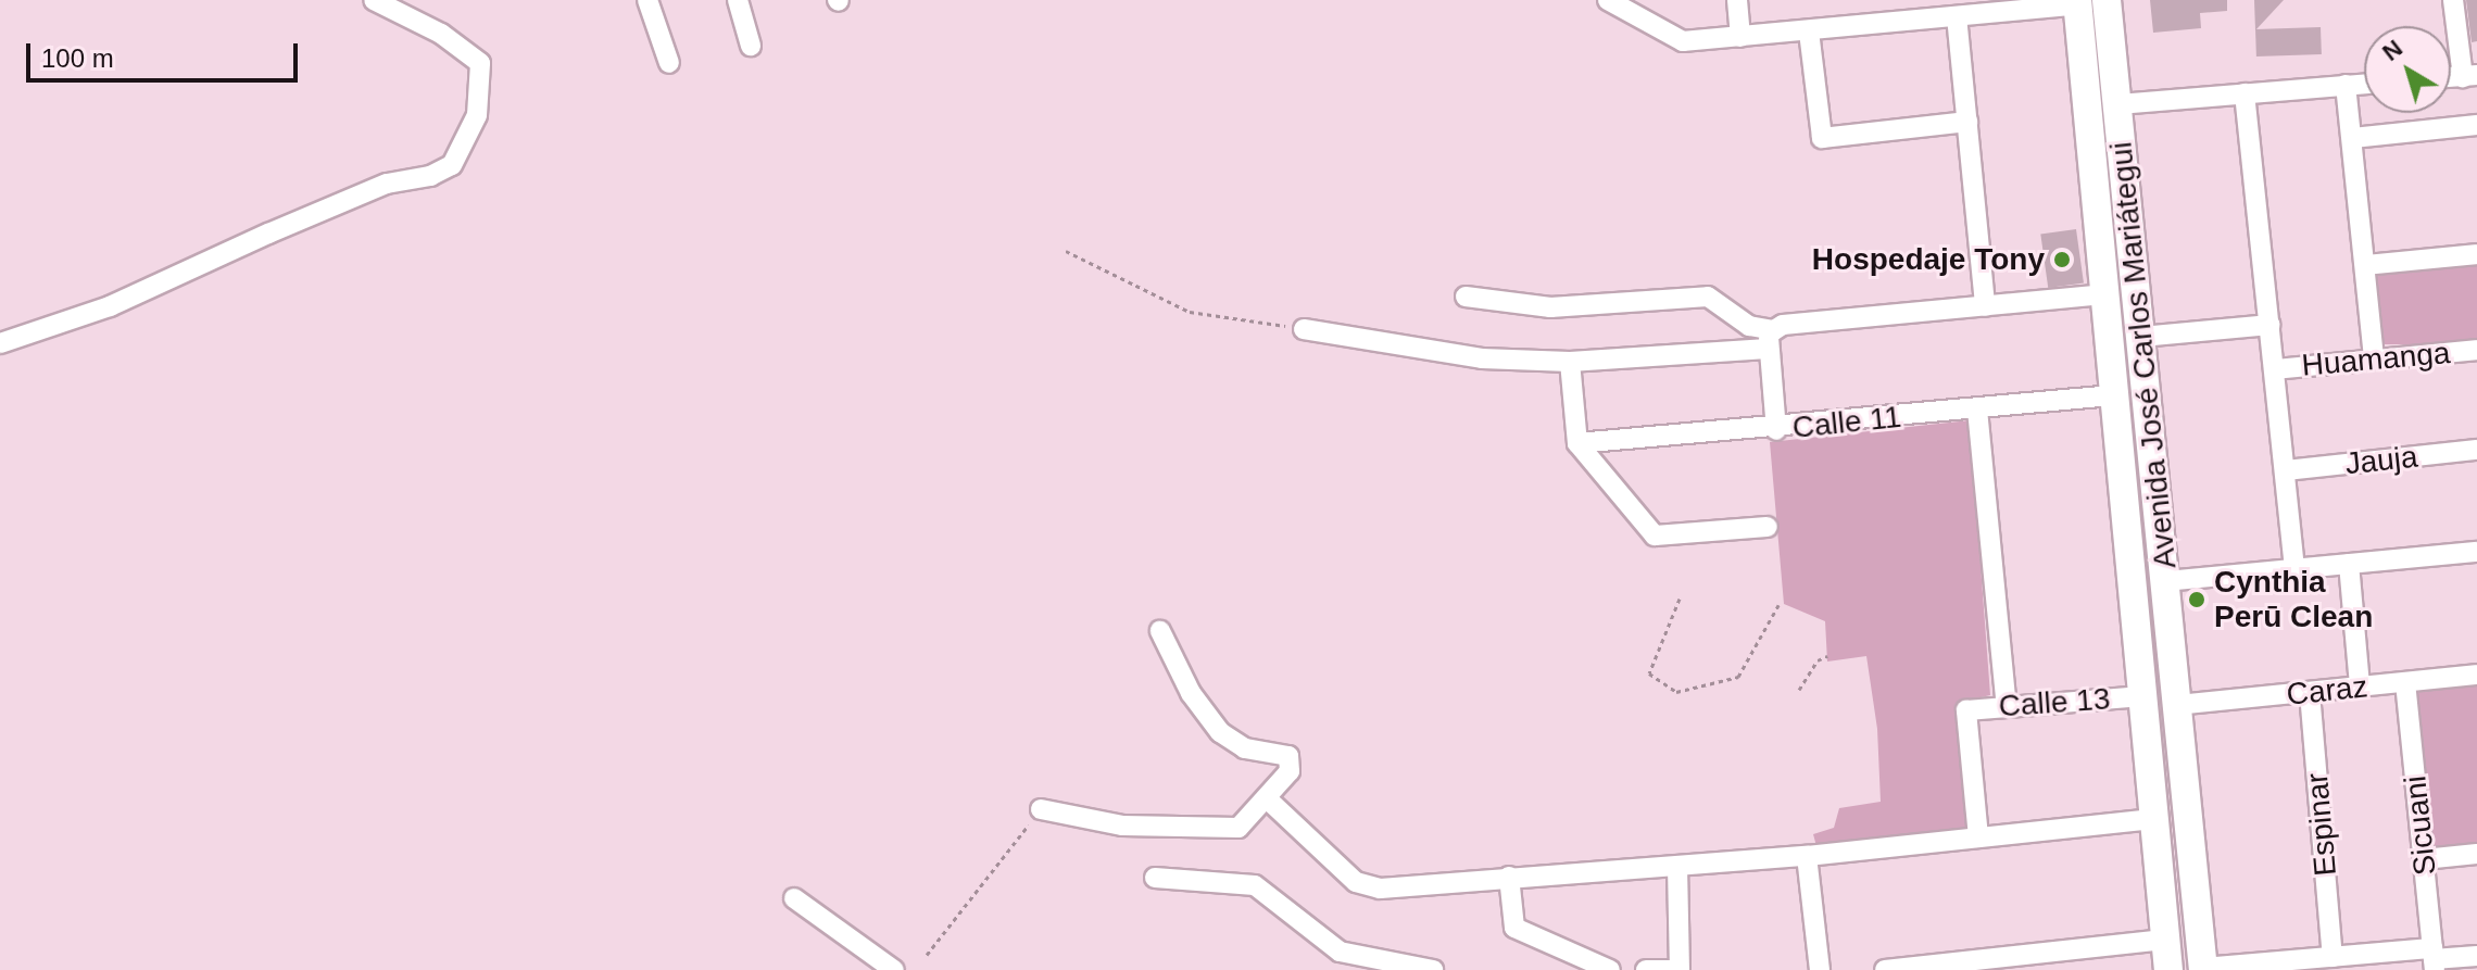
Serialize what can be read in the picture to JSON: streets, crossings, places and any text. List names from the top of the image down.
{
  "streets": {
    "main road": ["Avenida José Carlos Mariátegui"],
    "street": [
      "Huamanga",
      "Calle 11",
      "Jauja",
      "Caraz",
      "Calle 13",
      "Espinar",
      "Sicuani"
    ]
  },
  "crossings": [
    ["Avenida José Carlos Mariátegui", "Calle 11"],
    ["Avenida José Carlos Mariátegui", "Caraz"],
    ["Avenida José Carlos Mariátegui", "Calle 13"],
    ["Caraz", "Espinar"],
    ["Caraz", "Sicuani"]
  ],
  "places": ["Hospedaje Tony", "Cynthia Perū Clean"],
  "scale_bar": "100 m",
  "north": "top left"
}
